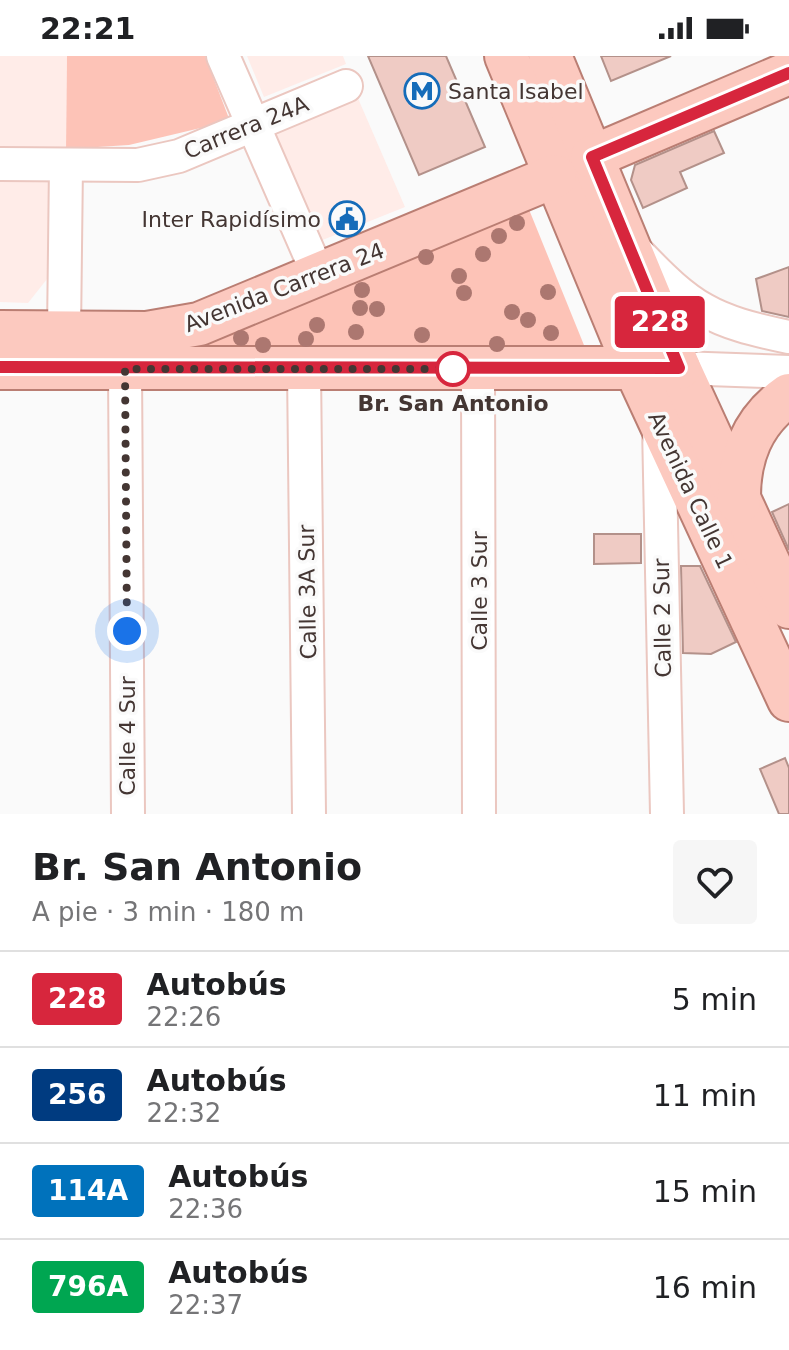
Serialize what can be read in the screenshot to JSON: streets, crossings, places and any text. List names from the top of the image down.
{
  "streets": {
    "main road": ["Avenida Carrera 24", "Avenida Calle 1"],
    "street": [
      "Carrera 24A",
      "Calle 3 Sur",
      "Calle 3A Sur",
      "Calle 2 Sur",
      "Calle 4 Sur"
    ]
  },
  "crossings": [
    ["Avenida Carrera 24", "Avenida Calle 1"],
    ["Avenida Calle 1", "Calle 2 Sur"]
  ],
  "places": {
    "metro station": ["Santa Isabel"],
    "public building": ["Inter Rapidísimo"],
    "other": ["Br. San Antonio"]
  },
  "lines": ["bus line 228"],
  "page": {
    "status": "22:21",
    "on_map": "228",
    "heading": ["Br. San Antonio", "A pie · 3 min · 180 m"],
    "list": [
      {
        "mark": "228",
        "name": "Autobús",
        "note": "22:26",
        "value": "5 min"
      },
      {
        "mark": "256",
        "name": "Autobús",
        "note": "22:32",
        "value": "11 min"
      },
      {
        "mark": "114A",
        "name": "Autobús",
        "note": "22:36",
        "value": "15 min"
      },
      {
        "mark": "796A",
        "name": "Autobús",
        "note": "22:37",
        "value": "16 min"
      }
    ]
  }
}
